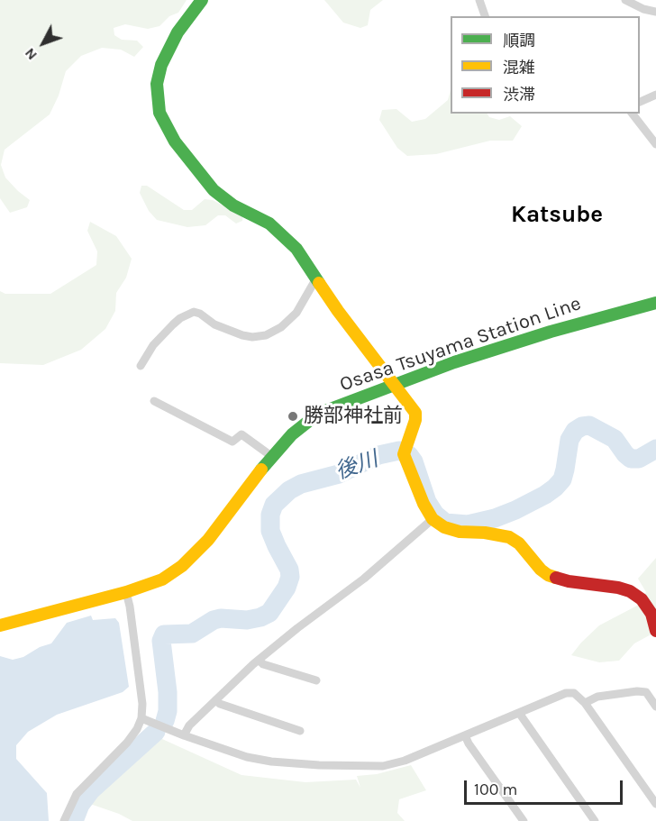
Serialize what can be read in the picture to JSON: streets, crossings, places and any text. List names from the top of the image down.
{
  "streets": {
    "street": ["Osasa Tsuyama Station Line"]
  },
  "districts": ["Katsube"],
  "water": ["後川"],
  "places": ["勝部神社前"],
  "legend": ["順調", "混雑", "渋滞"],
  "scale_bar": "100 m",
  "north": "bottom left"
}
